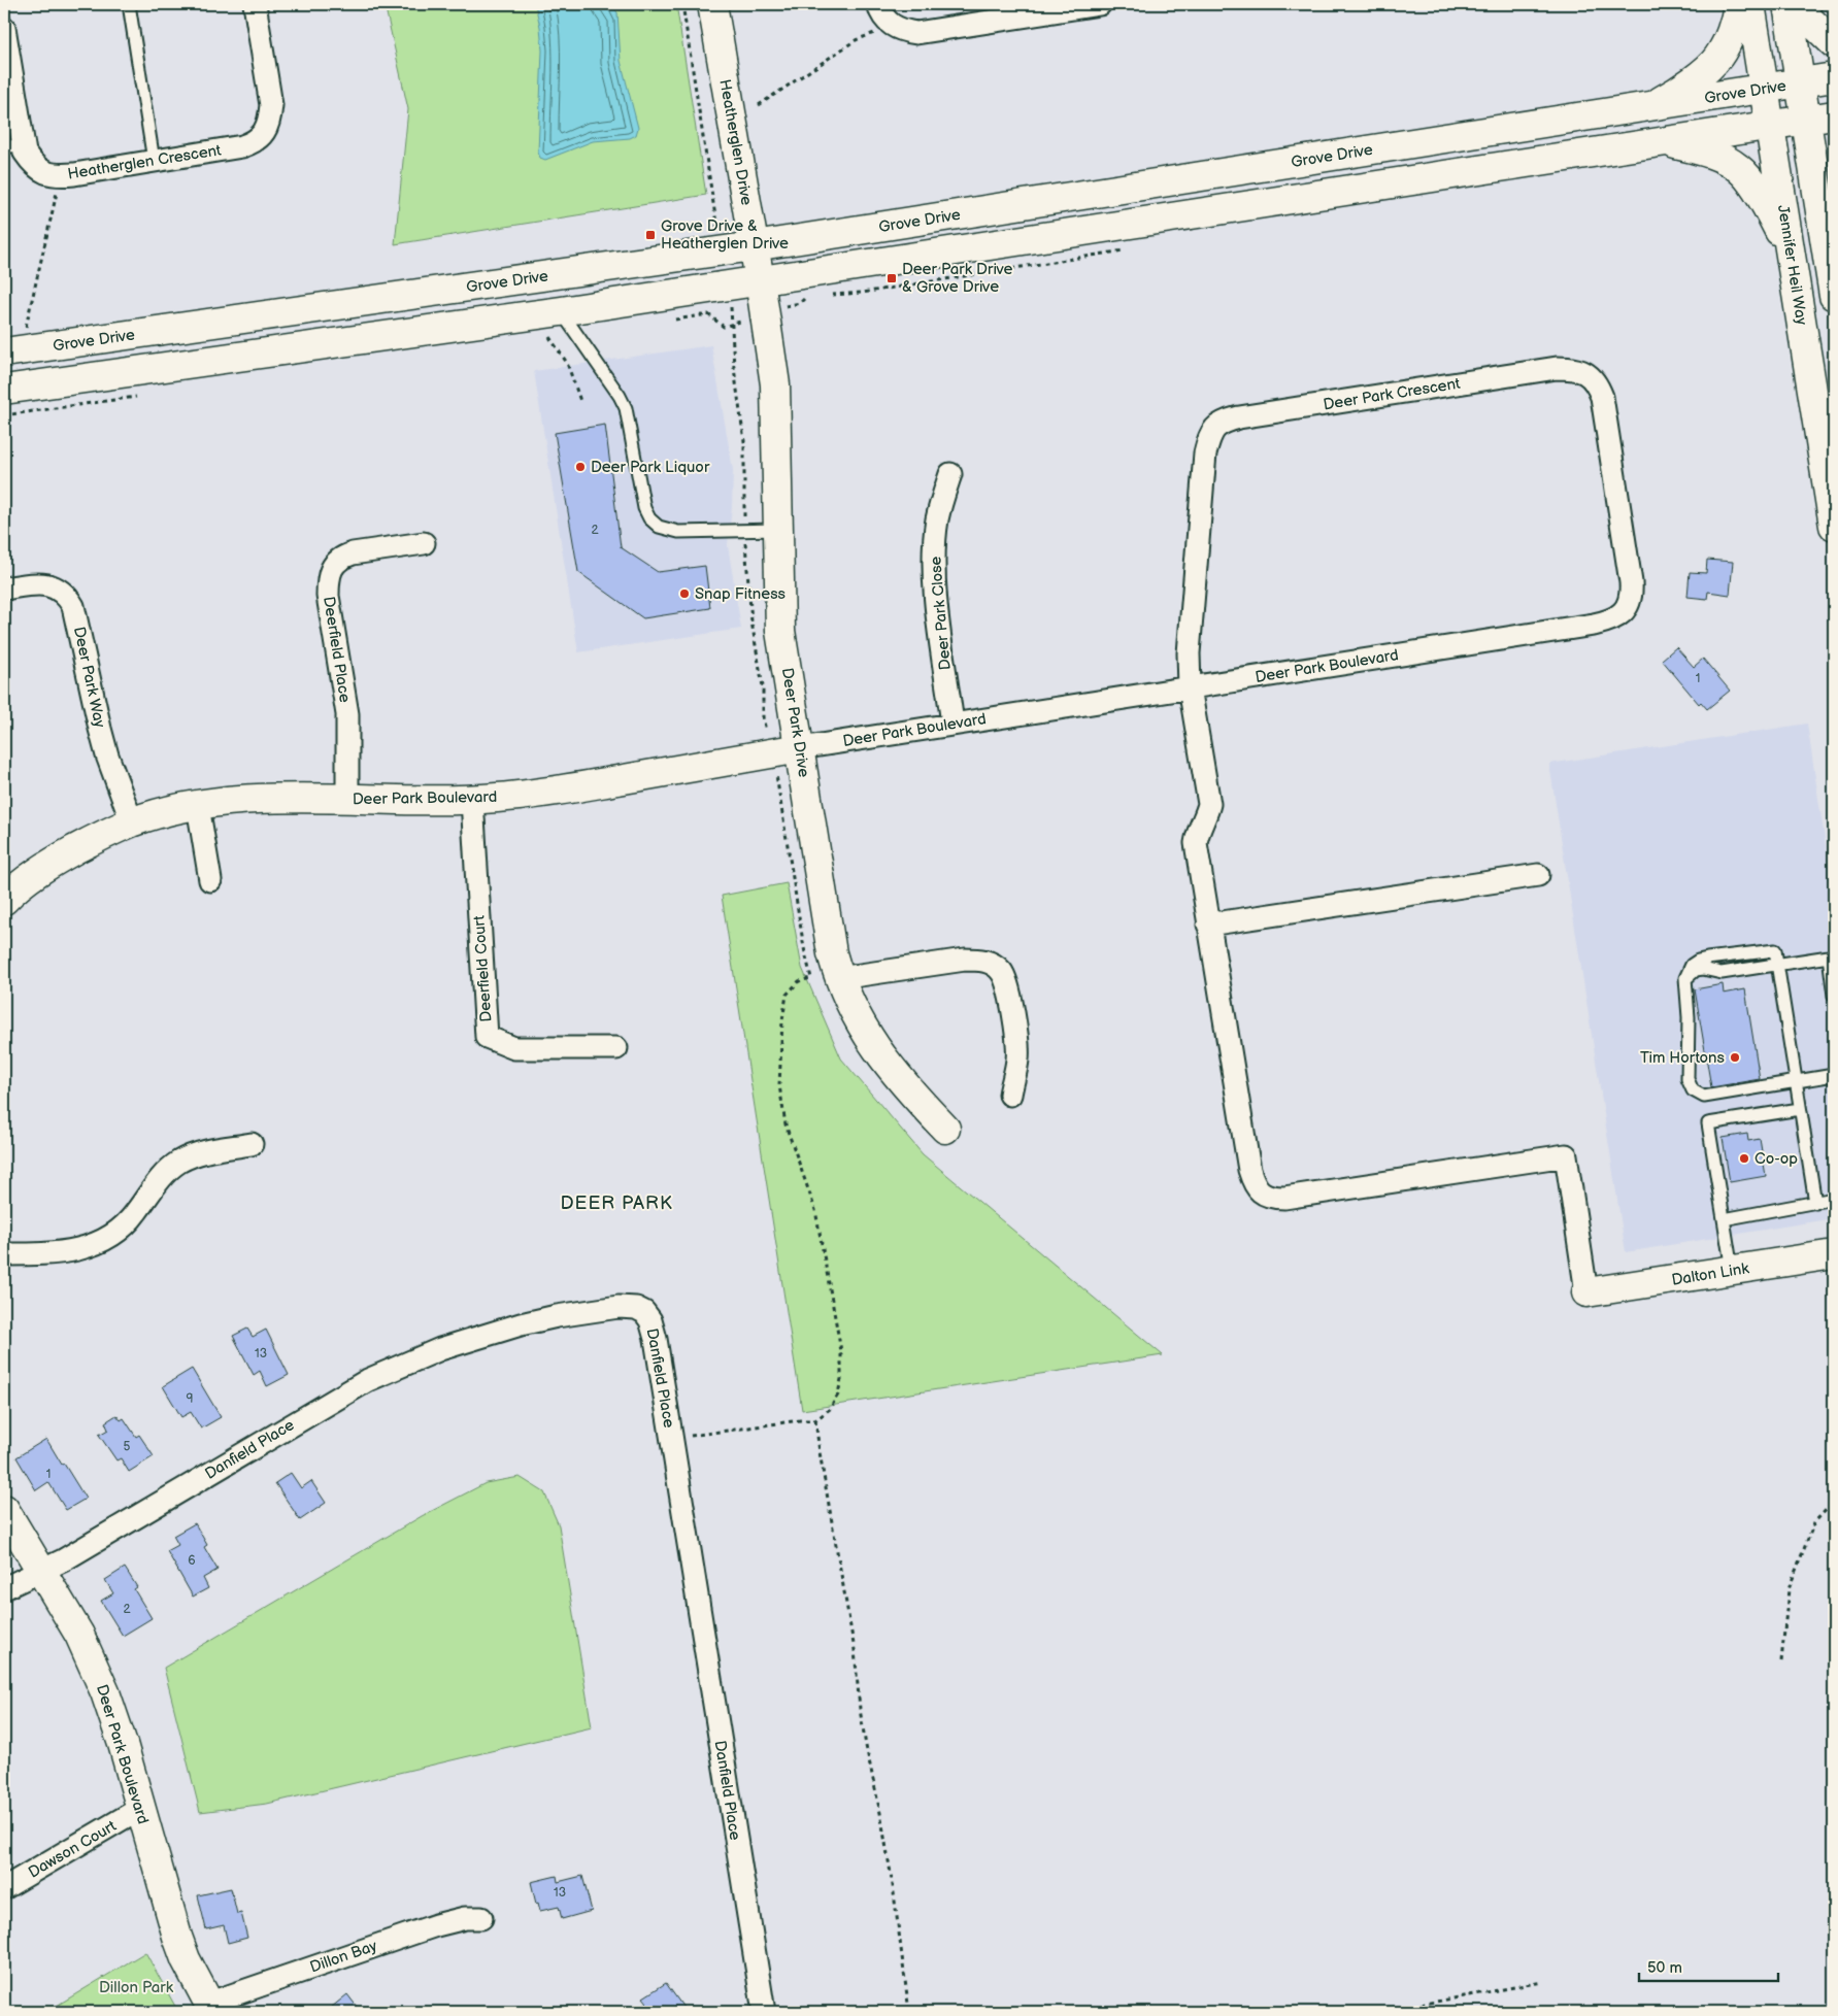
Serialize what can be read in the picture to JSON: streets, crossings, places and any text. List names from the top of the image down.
{
  "streets": {
    "main road": [
      "Grove Drive",
      "Heatherglen Drive",
      "Jennifer Heil Way",
      "Deer Park Boulevard",
      "Deer Park Drive",
      "Dalton Link"
    ],
    "street": [
      "Heatherglen Crescent",
      "Deer Park Crescent",
      "Deer Park Close",
      "Deerfield Place",
      "Deer Park Way",
      "Deerfield Court",
      "Danfield Place",
      "Dawson Court",
      "Dillon Bay"
    ]
  },
  "crossings": [
    ["Grove Drive", "Heatherglen Drive"],
    ["Grove Drive", "Jennifer Heil Way"],
    ["Heatherglen Drive", "Deer Park Drive"],
    ["Deer Park Crescent", "Deer Park Boulevard"],
    ["Deer Park Close", "Deer Park Boulevard"],
    ["Deerfield Place", "Deer Park Boulevard"],
    ["Deer Park Boulevard", "Deer Park Way"],
    ["Deer Park Boulevard", "Deer Park Drive"],
    ["Deer Park Boulevard", "Deerfield Court"],
    ["Deer Park Boulevard", "Danfield Place"],
    ["Deer Park Boulevard", "Dawson Court"],
    ["Deer Park Boulevard", "Dillon Bay"]
  ],
  "districts": ["DEER PARK"],
  "parks": ["Dillon Park"],
  "places": {
    "transit": ["Grove Drive & Heatherglen Drive", "Deer Park Drive & Grove Drive"],
    "other": [
      "Deer Park Liquor",
      "Snap Fitness",
      "Tim Hortons",
      "Co-op"
    ]
  },
  "house_numbers": [
    "2",
    "1",
    "13",
    "9",
    "5",
    "1",
    "6",
    "2",
    "13"
  ],
  "scale_bar": "50 m"
}
